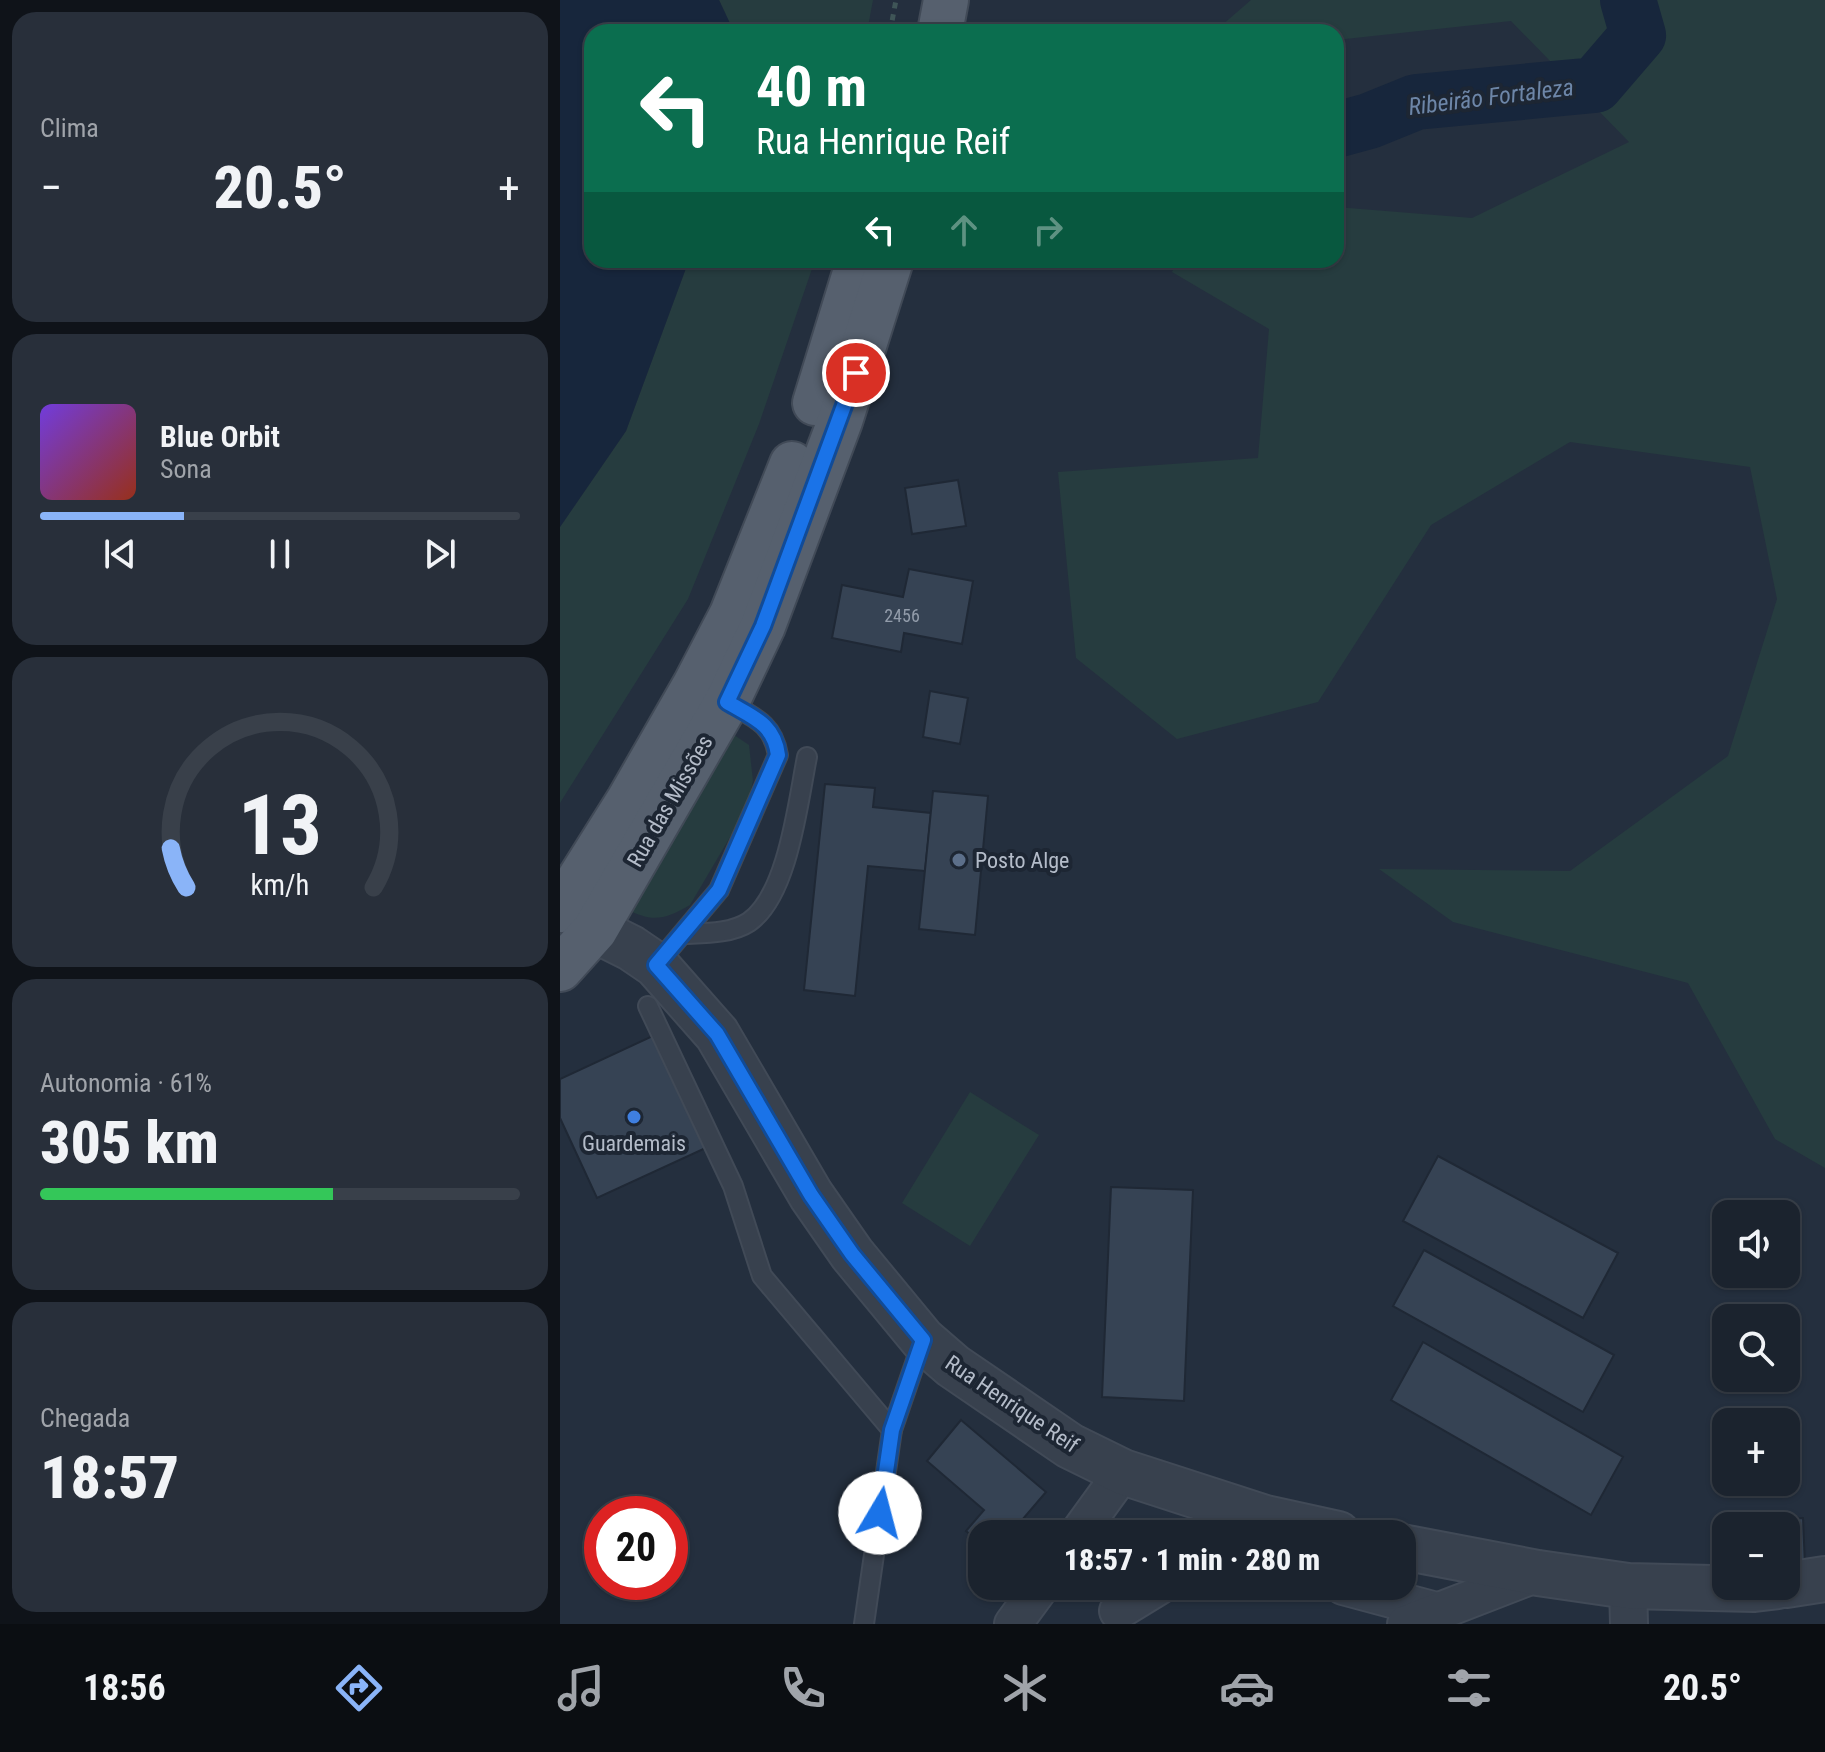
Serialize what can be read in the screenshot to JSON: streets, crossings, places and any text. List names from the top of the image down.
{
  "streets": {
    "main road": ["Rua das Missões"],
    "street": ["Rua Henrique Reif"]
  },
  "crossings": [
    ["Rua das Missões", "Rua Henrique Reif"]
  ],
  "water": ["Ribeirão Fortaleza"],
  "places": ["Posto Alge", "Guardemais"],
  "house_numbers": ["2456"],
  "page": {
    "tile": [
      "Clima",
      ["Autonomia · 61%", "305 km"],
      ["Chegada", "18:57"]
    ],
    "turn": ["40 m", "Rua Henrique Reif"],
    "heat": ["−", "20.5°", "+"],
    "song": ["Blue Orbit", "Sona"],
    "map_buttons": ["+", "−"],
    "limit": "20",
    "trip": "18:57 · 1 min · 280 m",
    "tabs": ["18:56", "20.5°"],
    "gauge": ["13", "km/h"]
  }
}
